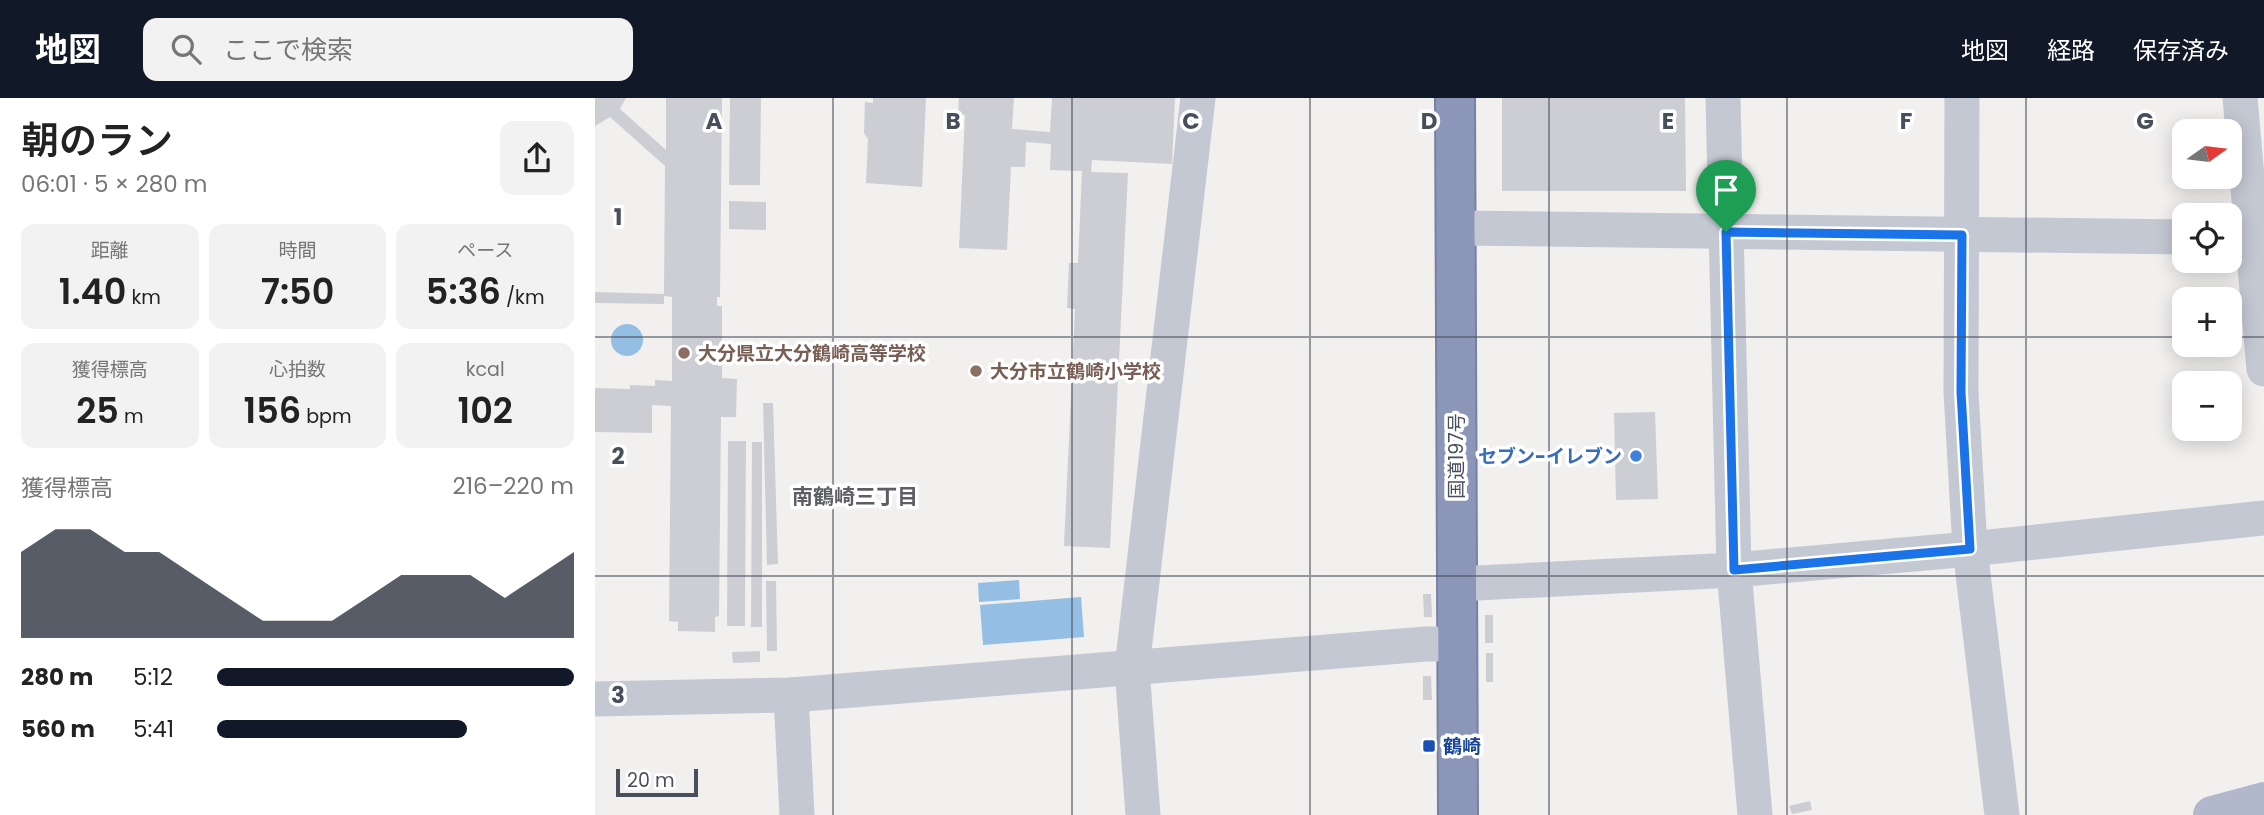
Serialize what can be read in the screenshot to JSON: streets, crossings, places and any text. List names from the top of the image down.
{
  "streets": {
    "highway": ["国道197号"]
  },
  "districts": ["南鶴崎三丁目"],
  "places": {
    "other": ["大分県立大分鶴崎高等学校", "大分市立鶴崎小学校", "セブン-イレブン"],
    "transit": ["鶴崎"]
  },
  "scale_bar": "20 m",
  "north": "right",
  "page": {
    "header": "地図",
    "search": "ここで検索",
    "nav": ["地図", "経路", "保存済み"],
    "heading": ["朝のラン", "06:01 · 5 × 280 m"],
    "map_buttons": ["+", "−"],
    "stats": [
      ["距離", "1.40 km"],
      ["時間", "7:50"],
      ["ペース", "5:36 /km"],
      ["獲得標高", "25 m"],
      ["心拍数", "156 bpm"],
      ["kcal", "102"]
    ],
    "chart": ["獲得標高", "216–220 m"],
    "list": [
      {
        "name": "280 m",
        "note": "5:12"
      },
      {
        "name": "560 m",
        "note": "5:41"
      }
    ],
    "scale": "20 m"
  },
  "grid": {
    "columns": [
      "A",
      "B",
      "C",
      "D",
      "E",
      "F",
      "G"
    ],
    "rows": ["1", "2", "3"]
  }
}
